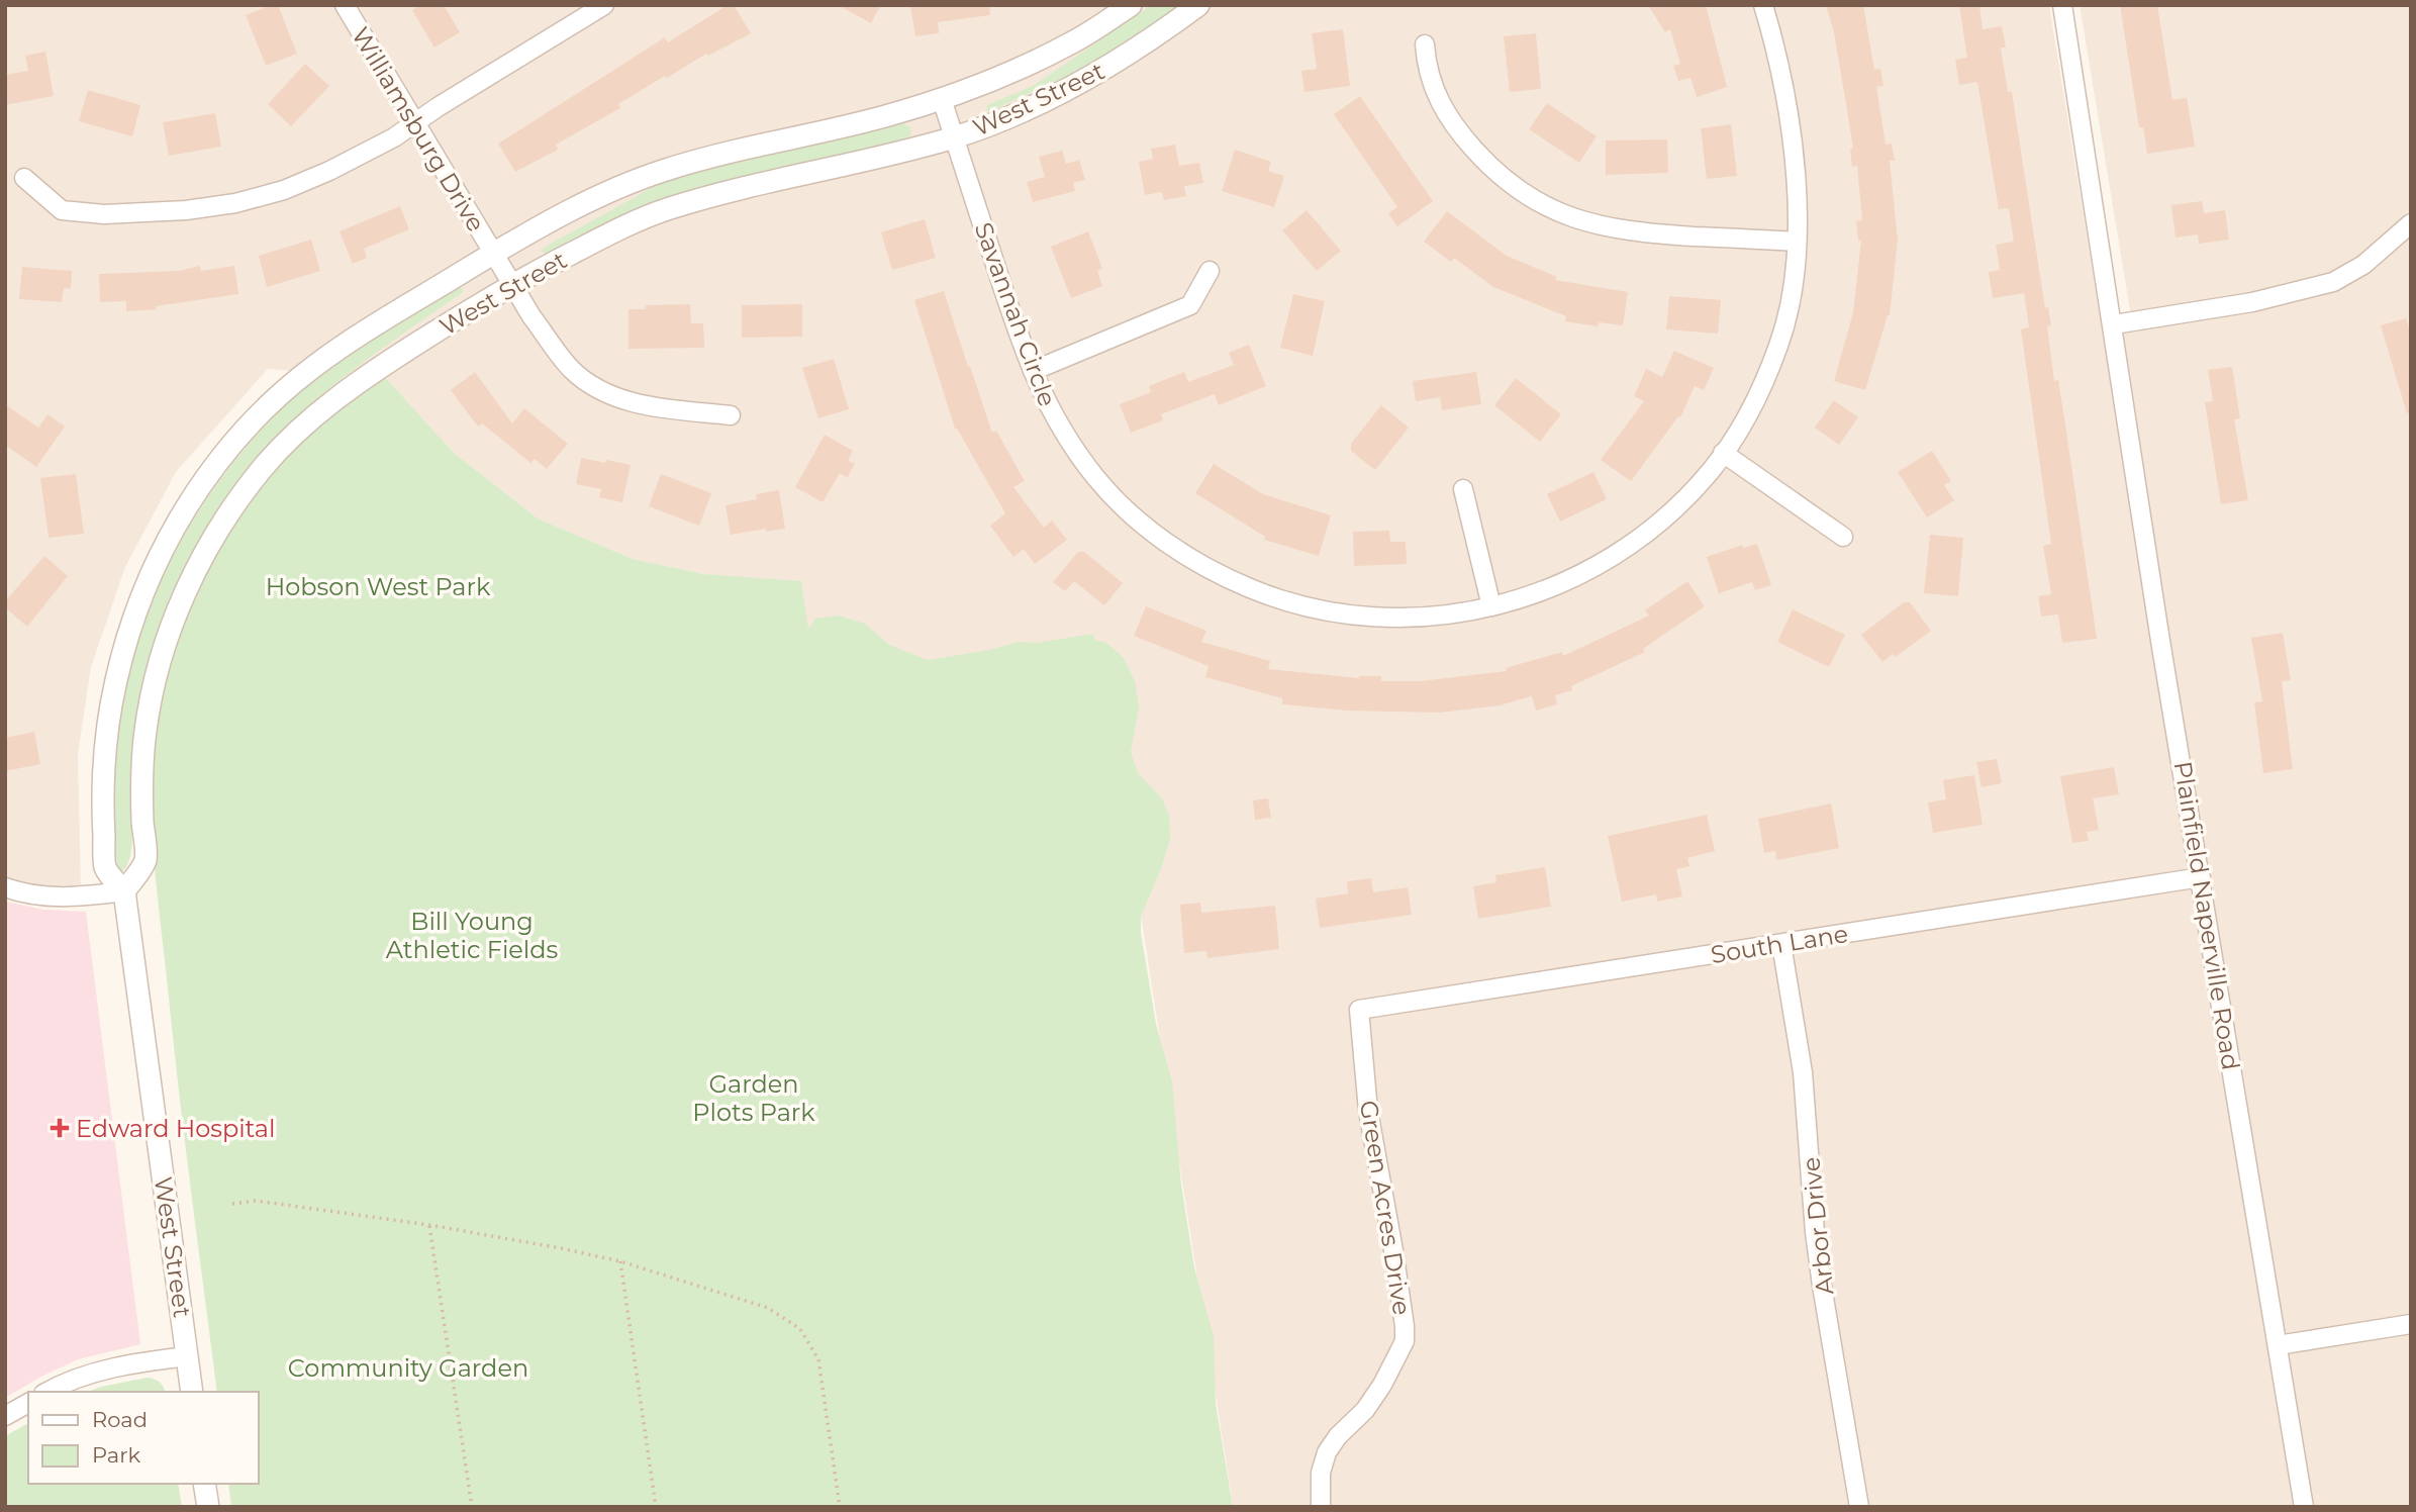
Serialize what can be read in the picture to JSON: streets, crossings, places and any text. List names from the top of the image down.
{
  "streets": {
    "street": [
      "West Street",
      "Williamsburg Drive",
      "Savannah Circle",
      "Plainfield Naperville Road",
      "South Lane",
      "Green Acres Drive",
      "Arbor Drive"
    ]
  },
  "crossings": [
    ["West Street", "Williamsburg Drive"],
    ["West Street", "Savannah Circle"],
    ["Plainfield Naperville Road", "South Lane"],
    ["South Lane", "Green Acres Drive"],
    ["South Lane", "Arbor Drive"]
  ],
  "parks": [
    "Hobson West Park",
    "Bill Young Athletic Fields",
    "Garden Plots Park",
    "Community Garden"
  ],
  "places": {
    "health": ["Edward Hospital"]
  },
  "legend": ["Road", "Park"]
}
